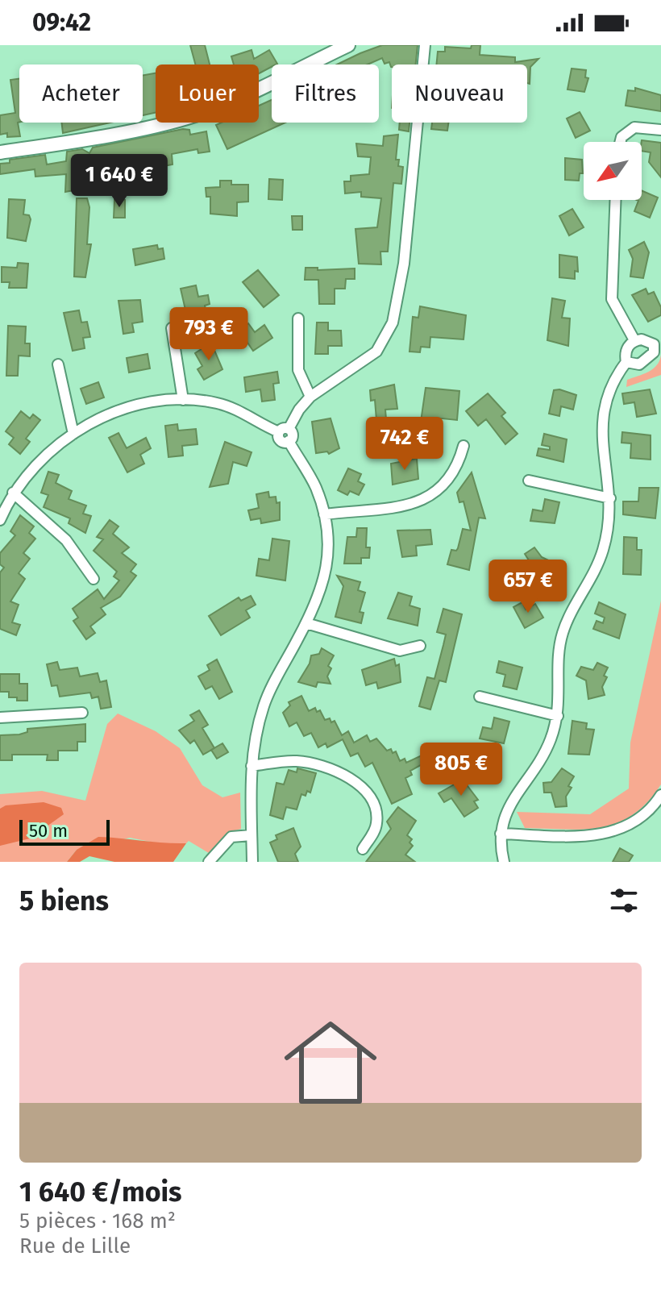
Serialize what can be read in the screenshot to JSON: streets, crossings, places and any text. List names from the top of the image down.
{
  "scale_bar": "50 m",
  "north": "bottom left",
  "page": {
    "status": "09:42",
    "chip": [
      "Acheter",
      "Louer",
      "Filtres",
      "Nouveau"
    ],
    "price": [
      "1 640 €",
      "793 €",
      "742 €",
      "657 €",
      "805 €"
    ],
    "scale": "50 m",
    "heading": "5 biens",
    "list": [
      {
        "name": "1 640 €/mois",
        "note": "5 pièces · 168 m² · Rue de Lille"
      }
    ]
  }
}
